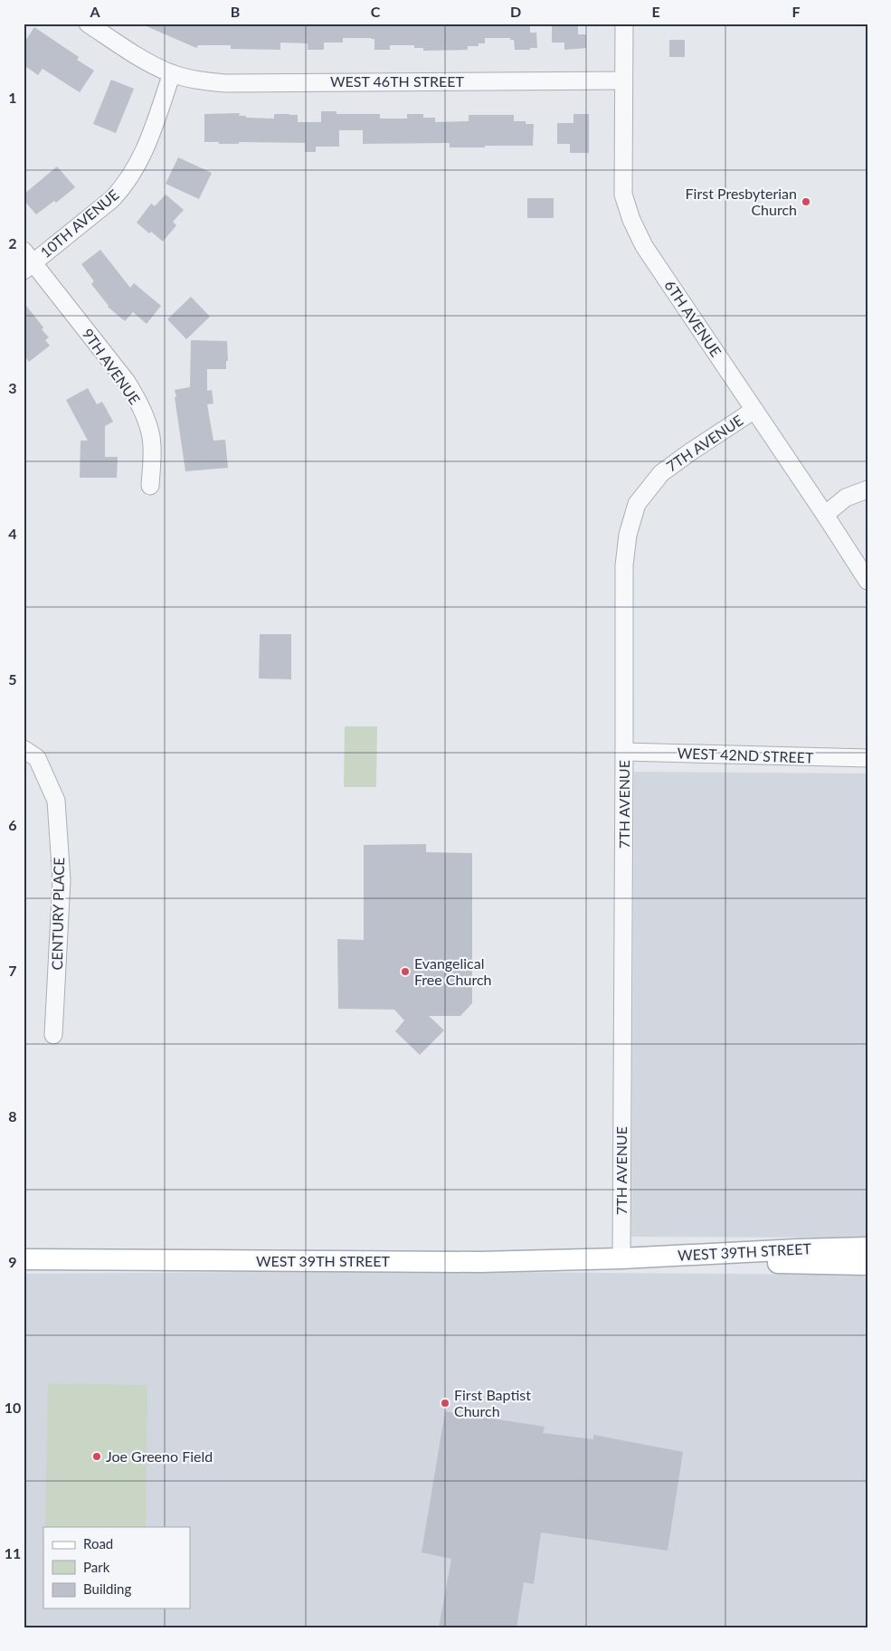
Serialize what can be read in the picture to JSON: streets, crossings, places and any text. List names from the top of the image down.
{
  "streets": {
    "main road": ["WEST 39TH STREET"],
    "street": [
      "WEST 46TH STREET",
      "10TH AVENUE",
      "6TH AVENUE",
      "9TH AVENUE",
      "7TH AVENUE",
      "WEST 42ND STREET",
      "CENTURY PLACE"
    ]
  },
  "crossings": [
    ["WEST 46TH STREET", "10TH AVENUE"],
    ["WEST 46TH STREET", "6TH AVENUE"],
    ["10TH AVENUE", "9TH AVENUE"],
    ["6TH AVENUE", "7TH AVENUE"],
    ["7TH AVENUE", "WEST 42ND STREET"],
    ["7TH AVENUE", "WEST 39TH STREET"]
  ],
  "places": [
    "First Presbyterian Church",
    "Evangelical Free Church",
    "First Baptist Church",
    "Joe Greeno Field"
  ],
  "legend": ["Road", "Park", "Building"],
  "grid": {
    "columns": [
      "A",
      "B",
      "C",
      "D",
      "E",
      "F"
    ],
    "rows": [
      "1",
      "2",
      "3",
      "4",
      "5",
      "6",
      "7",
      "8",
      "9",
      "10",
      "11"
    ]
  }
}
